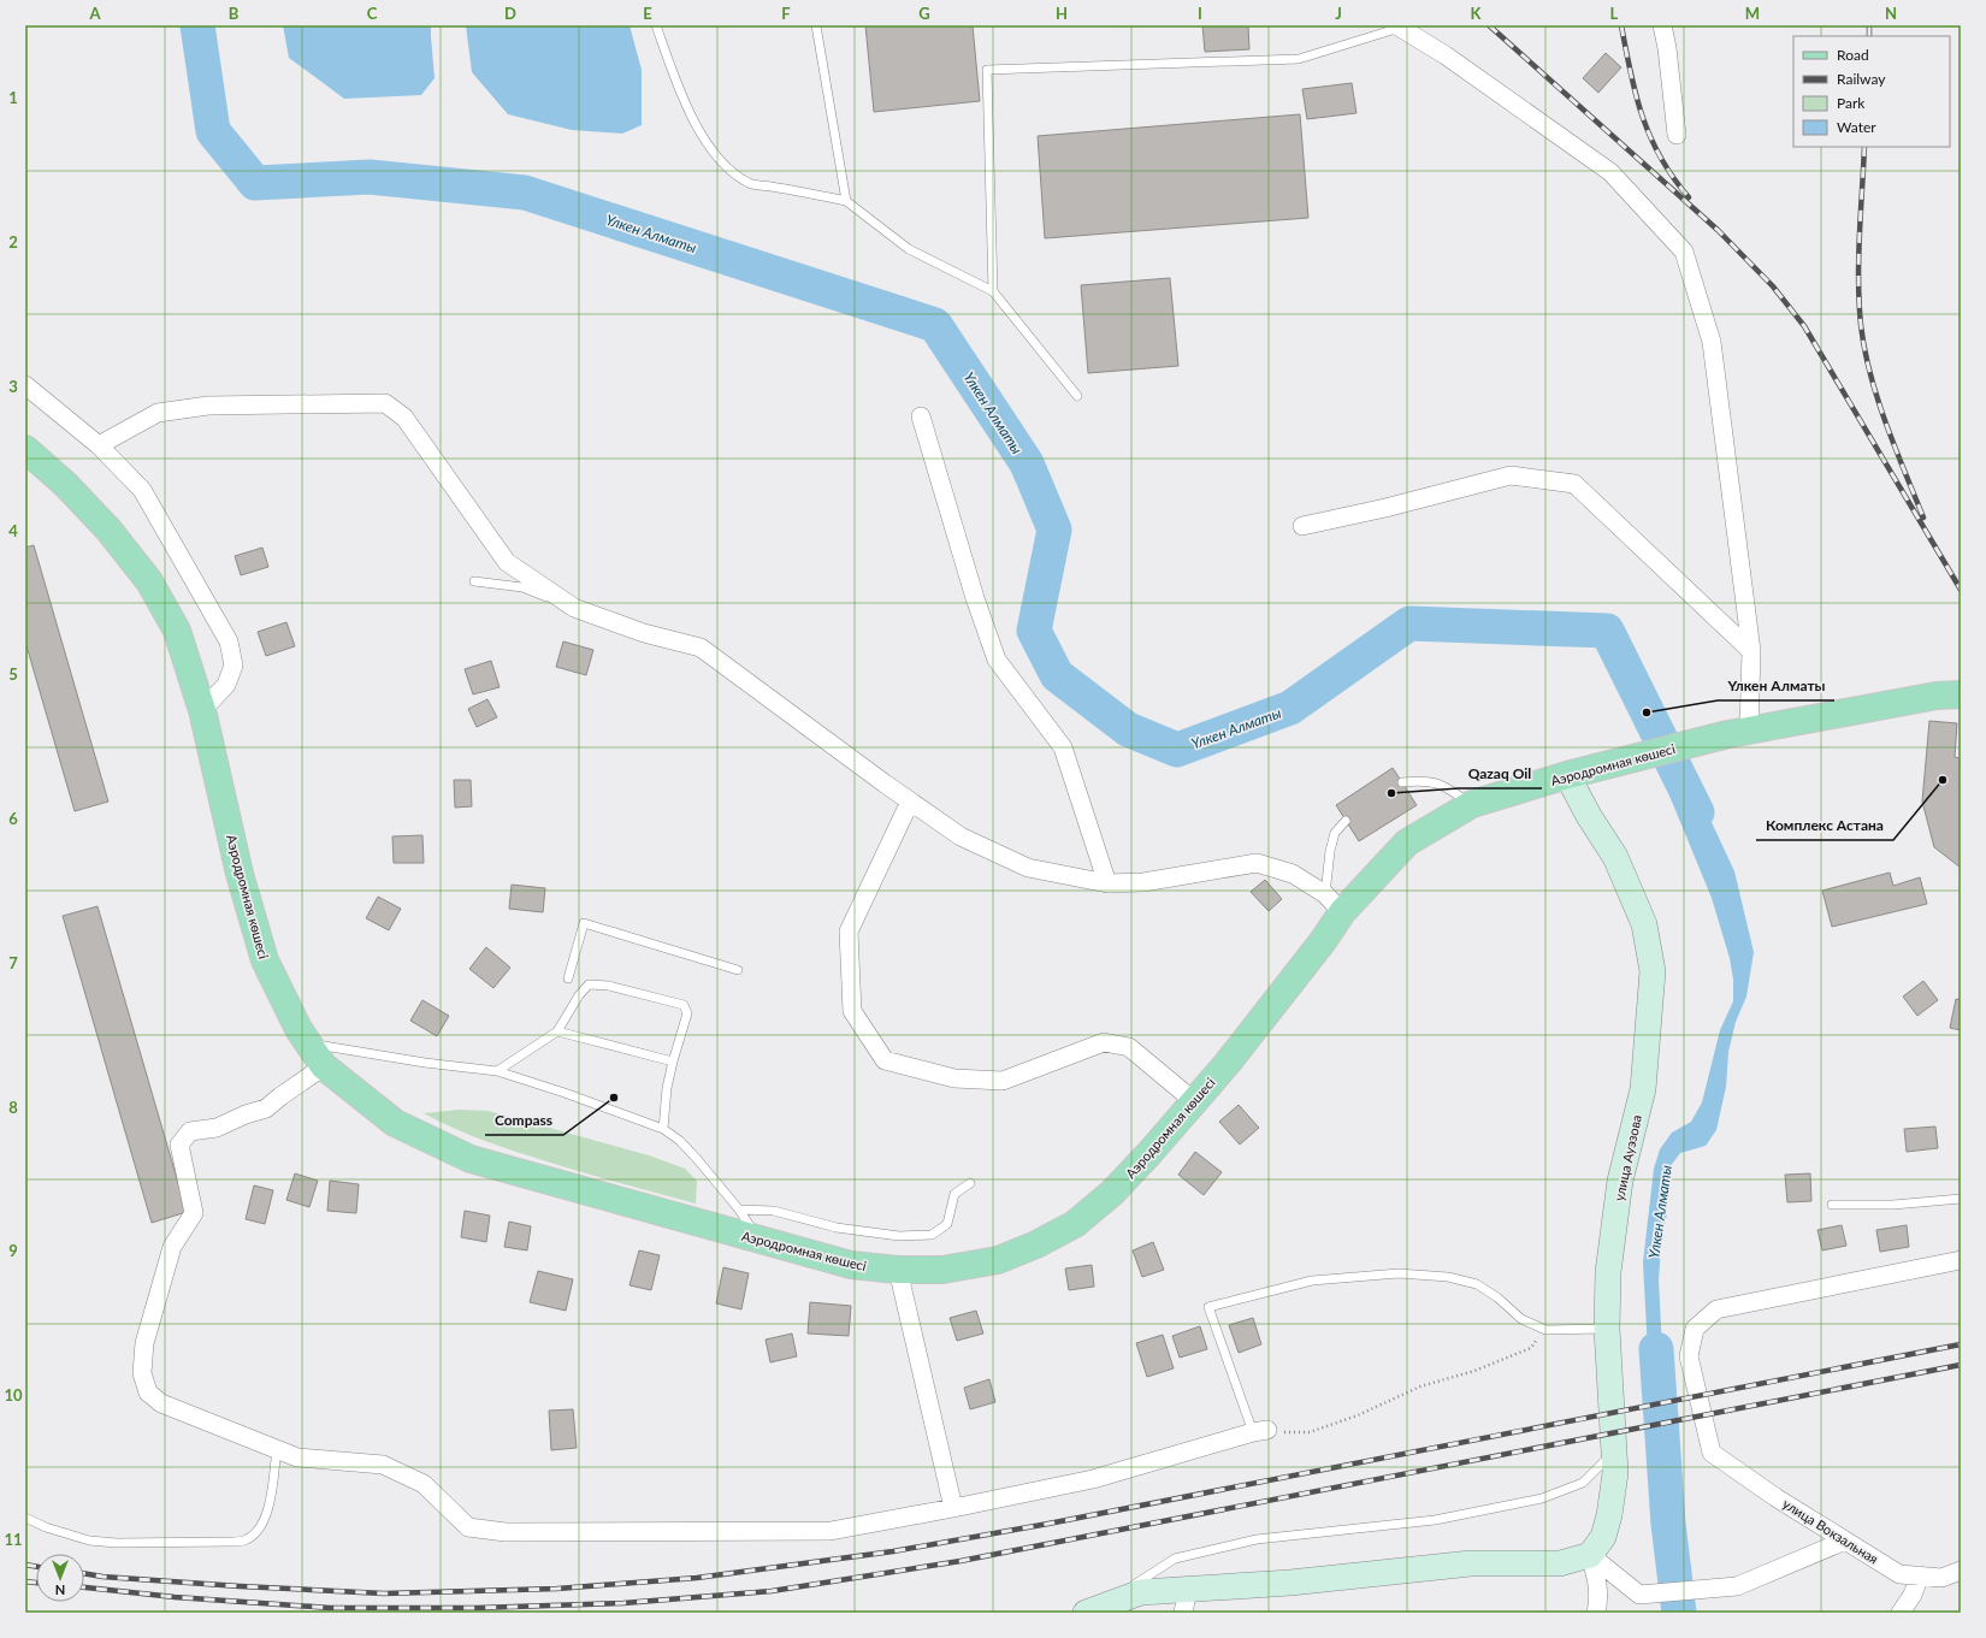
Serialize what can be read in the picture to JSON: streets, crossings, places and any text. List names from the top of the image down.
{
  "streets": {
    "main road": ["Аэродромная көшесі", "улица Ауэзова"],
    "street": ["улица Вокзальная"]
  },
  "crossings": [
    ["Аэродромная көшесі", "улица Ауэзова"]
  ],
  "water": ["Үлкен Алматы"],
  "places": [
    "Үлкен Алматы",
    "Комплекс Астана",
    "Qazaq Oil",
    "Compass"
  ],
  "legend": [
    "Road",
    "Railway",
    "Park",
    "Water"
  ],
  "north": "bottom",
  "grid": {
    "columns": [
      "A",
      "B",
      "C",
      "D",
      "E",
      "F",
      "G",
      "H",
      "I",
      "J",
      "K",
      "L",
      "M",
      "N"
    ],
    "rows": [
      "1",
      "2",
      "3",
      "4",
      "5",
      "6",
      "7",
      "8",
      "9",
      "10",
      "11"
    ]
  }
}
